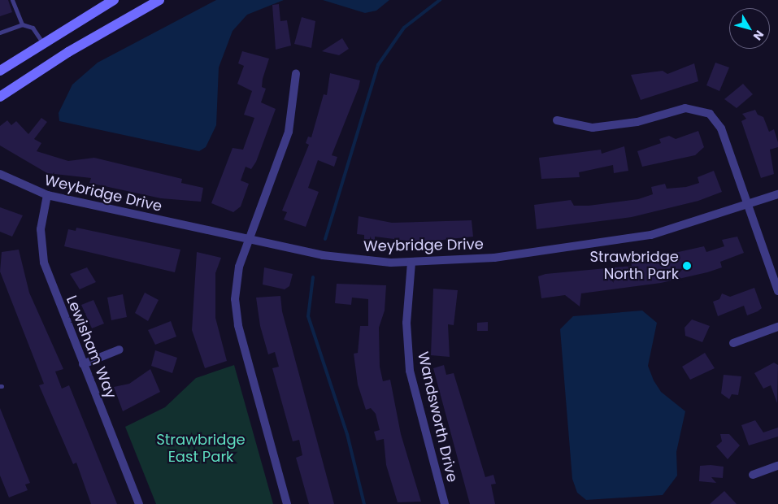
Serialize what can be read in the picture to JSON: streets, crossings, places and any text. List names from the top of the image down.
{
  "streets": {
    "street": ["Weybridge Drive", "Lewisham Way", "Wandsworth Drive"]
  },
  "crossings": [
    ["Weybridge Drive", "Lewisham Way"],
    ["Weybridge Drive", "Wandsworth Drive"]
  ],
  "parks": ["Strawbridge East Park"],
  "places": ["Strawbridge North Park"],
  "north": "bottom right"
}
